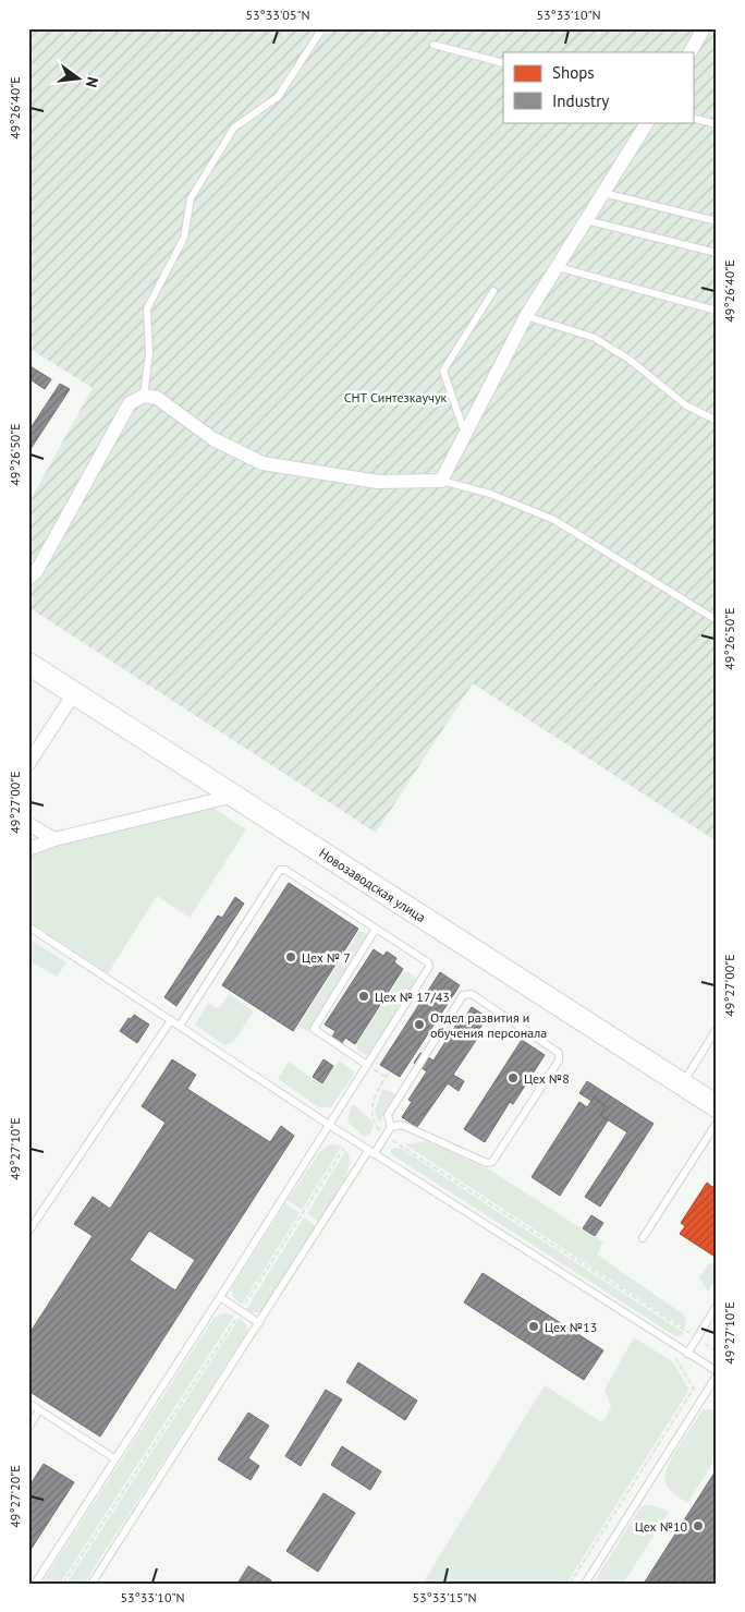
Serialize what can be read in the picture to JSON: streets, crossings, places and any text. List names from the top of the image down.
{
  "streets": {
    "main road": ["Новозаводская улица"]
  },
  "parks": ["СНТ Синтезкаучук"],
  "places": [
    "Цех № 7",
    "Цех № 17/43",
    "Отдел развития и обучения персонала",
    "Цех №8",
    "Цех №13",
    "Цех №10"
  ],
  "legend": ["Shops", "Industry"],
  "north": "right",
  "coordinates": [
    "53°33'05\"N",
    "53°33'10\"N",
    "49°26'40\"E",
    "49°26'50\"E",
    "49°27'00\"E",
    "49°27'10\"E",
    "49°27'20\"E",
    "53°33'15\"N"
  ]
}
